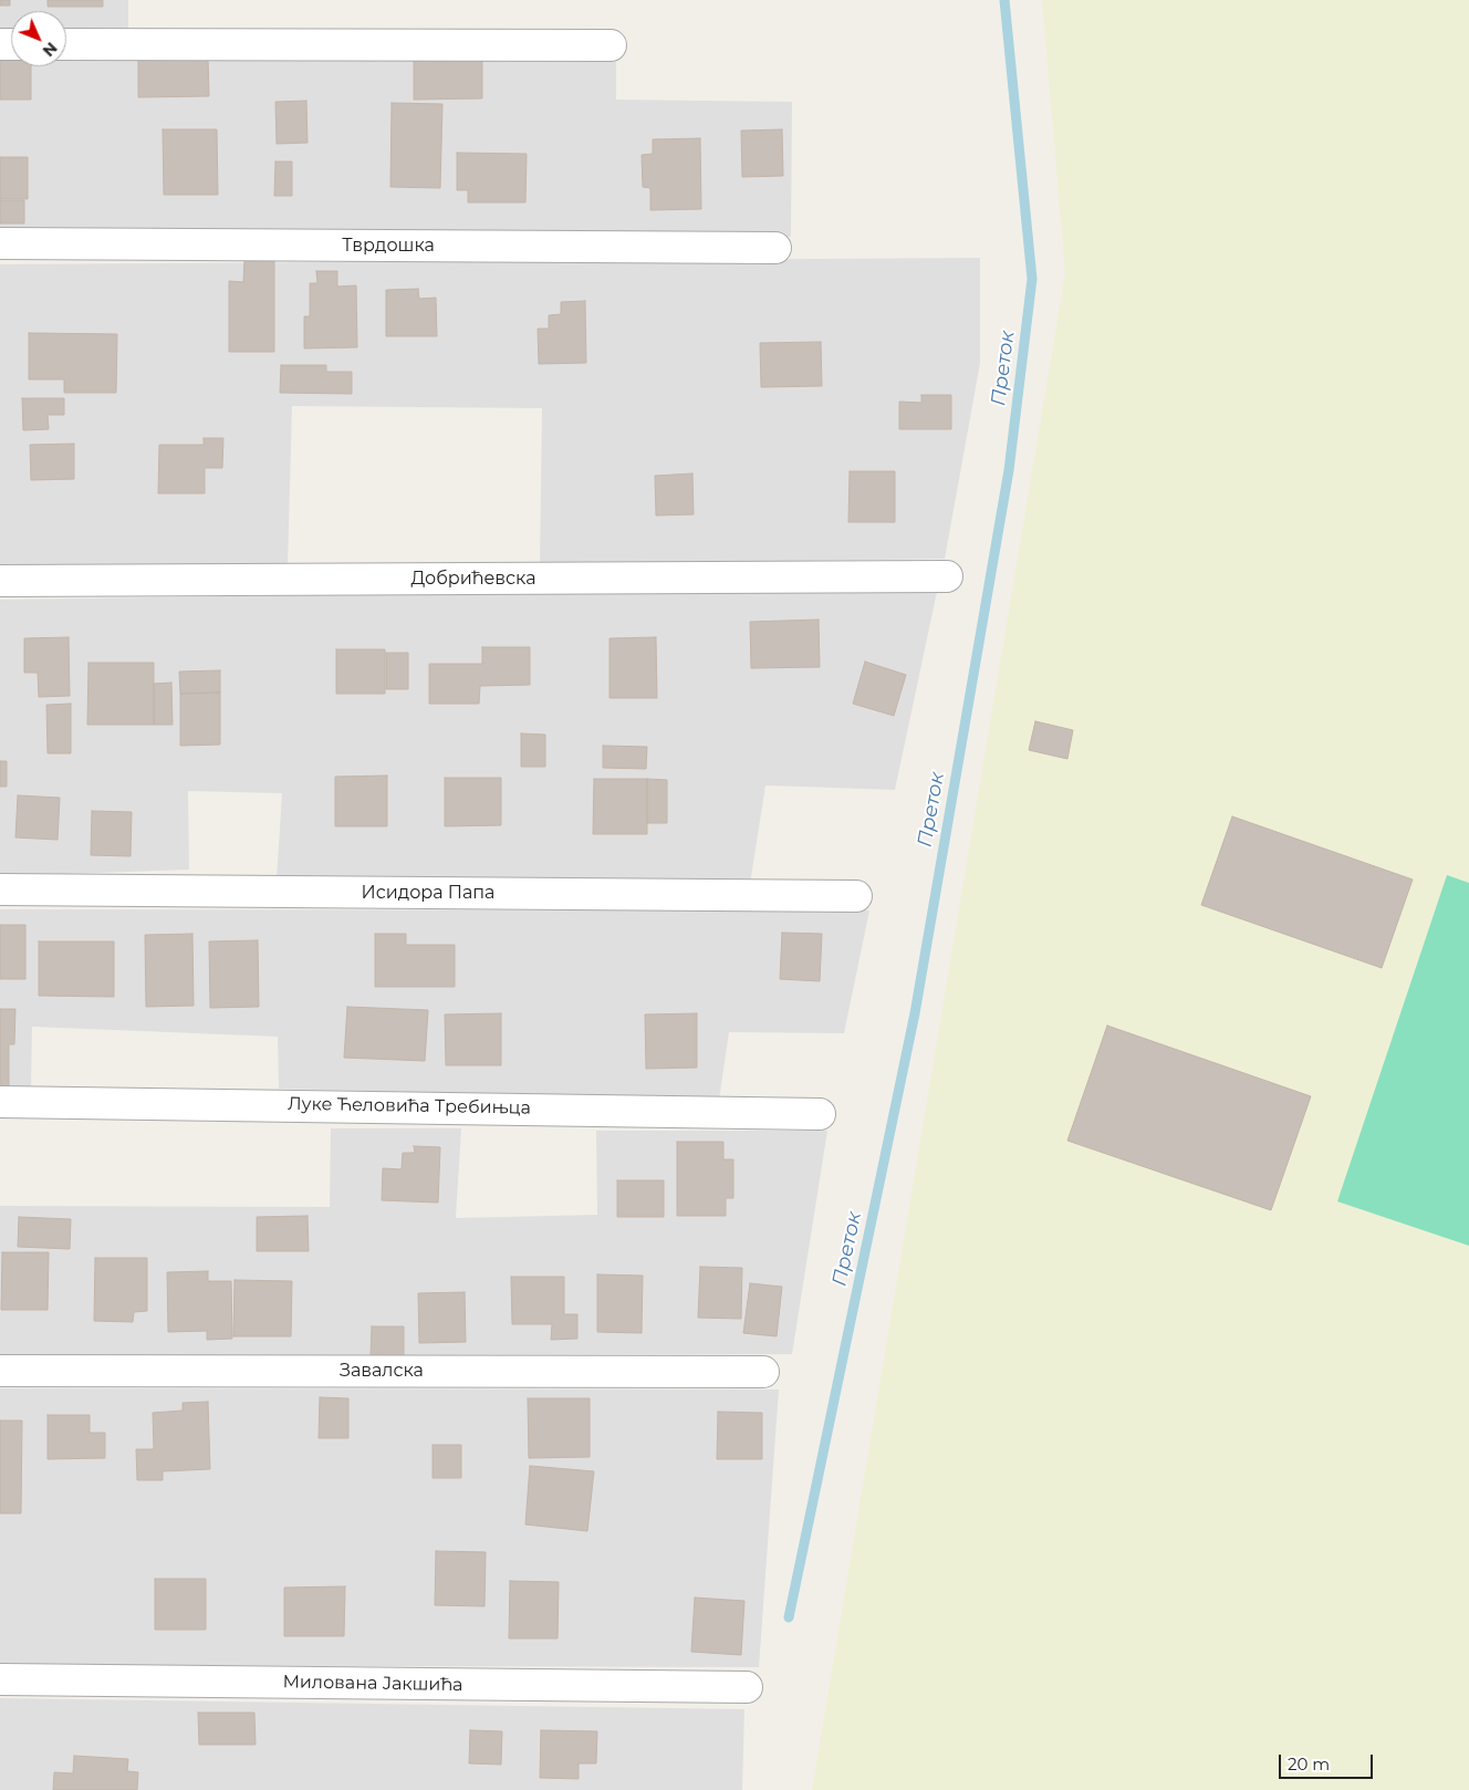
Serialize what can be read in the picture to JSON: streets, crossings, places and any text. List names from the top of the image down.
{
  "streets": {
    "street": [
      "Тврдошка",
      "Добрићевска",
      "Исидора Папа",
      "Луке Ћеловића Требињца",
      "Завалска",
      "Милована Јакшића"
    ]
  },
  "water": ["Преток"],
  "scale_bar": "20 m",
  "north": "bottom right"
}
